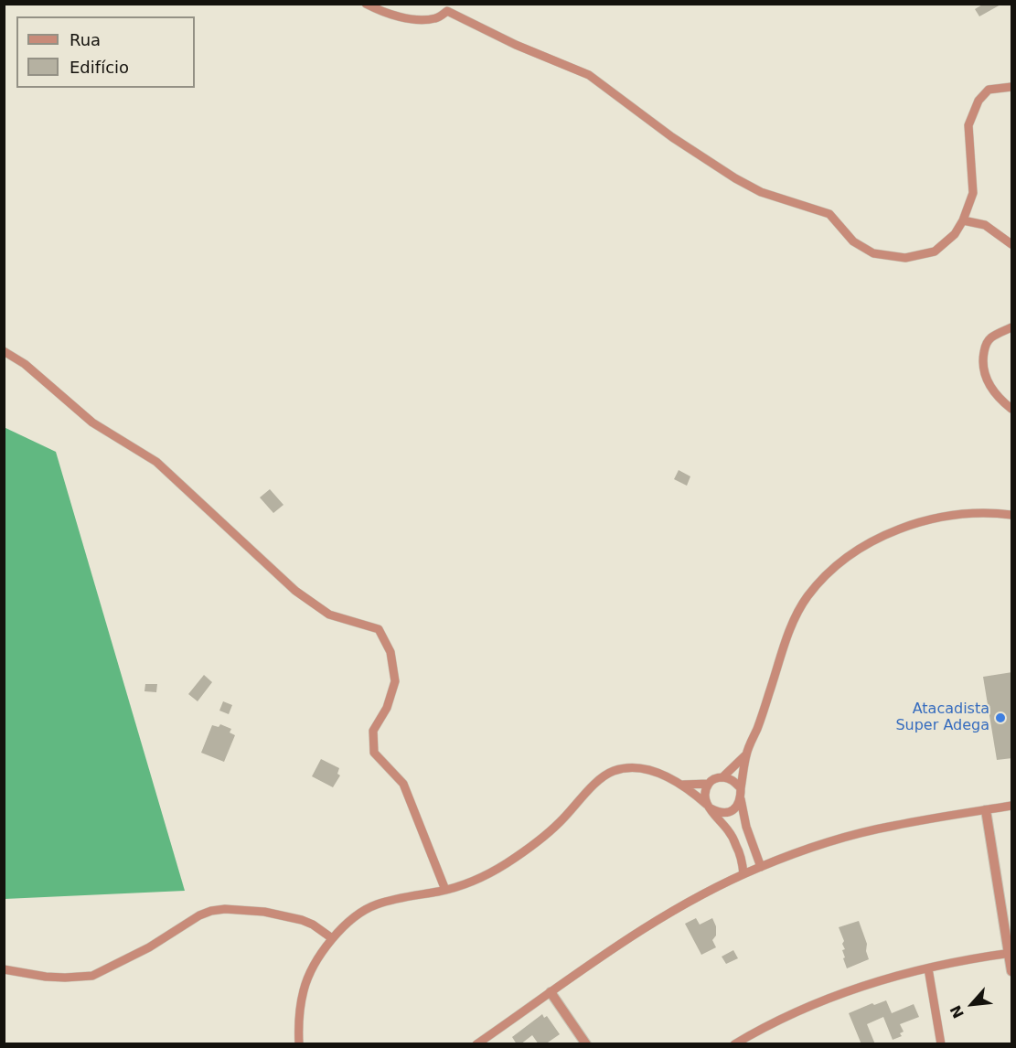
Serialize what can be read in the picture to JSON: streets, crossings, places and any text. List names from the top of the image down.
{
  "places": ["Atacadista Super Adega"],
  "legend": ["Rua", "Edifício"],
  "north": "bottom left"
}
